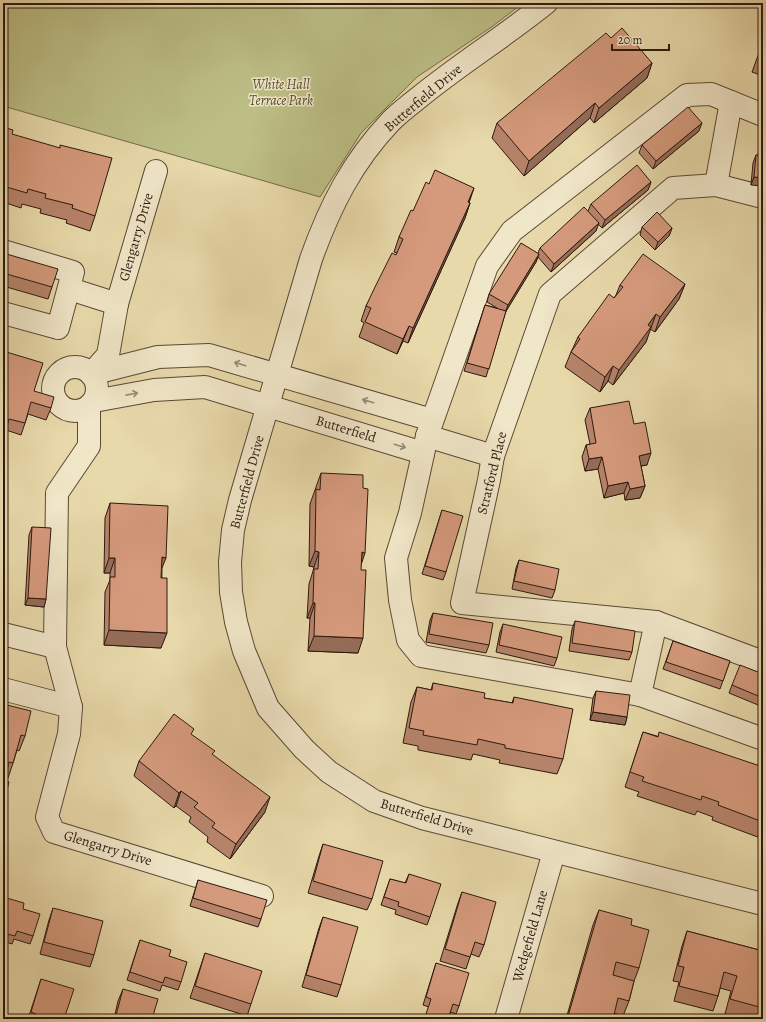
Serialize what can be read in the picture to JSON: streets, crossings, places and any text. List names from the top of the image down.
{
  "streets": {
    "street": [
      "Butterfield Drive",
      "Glengarry Drive",
      "Butterfield",
      "Stratford Place",
      "Wedgefield Lane"
    ]
  },
  "crossings": [
    ["Butterfield Drive", "Butterfield"],
    ["Butterfield Drive", "Wedgefield Lane"],
    ["Butterfield", "Stratford Place"]
  ],
  "parks": ["White Hall Terrace Park"],
  "scale_bar": "20 m"
}
